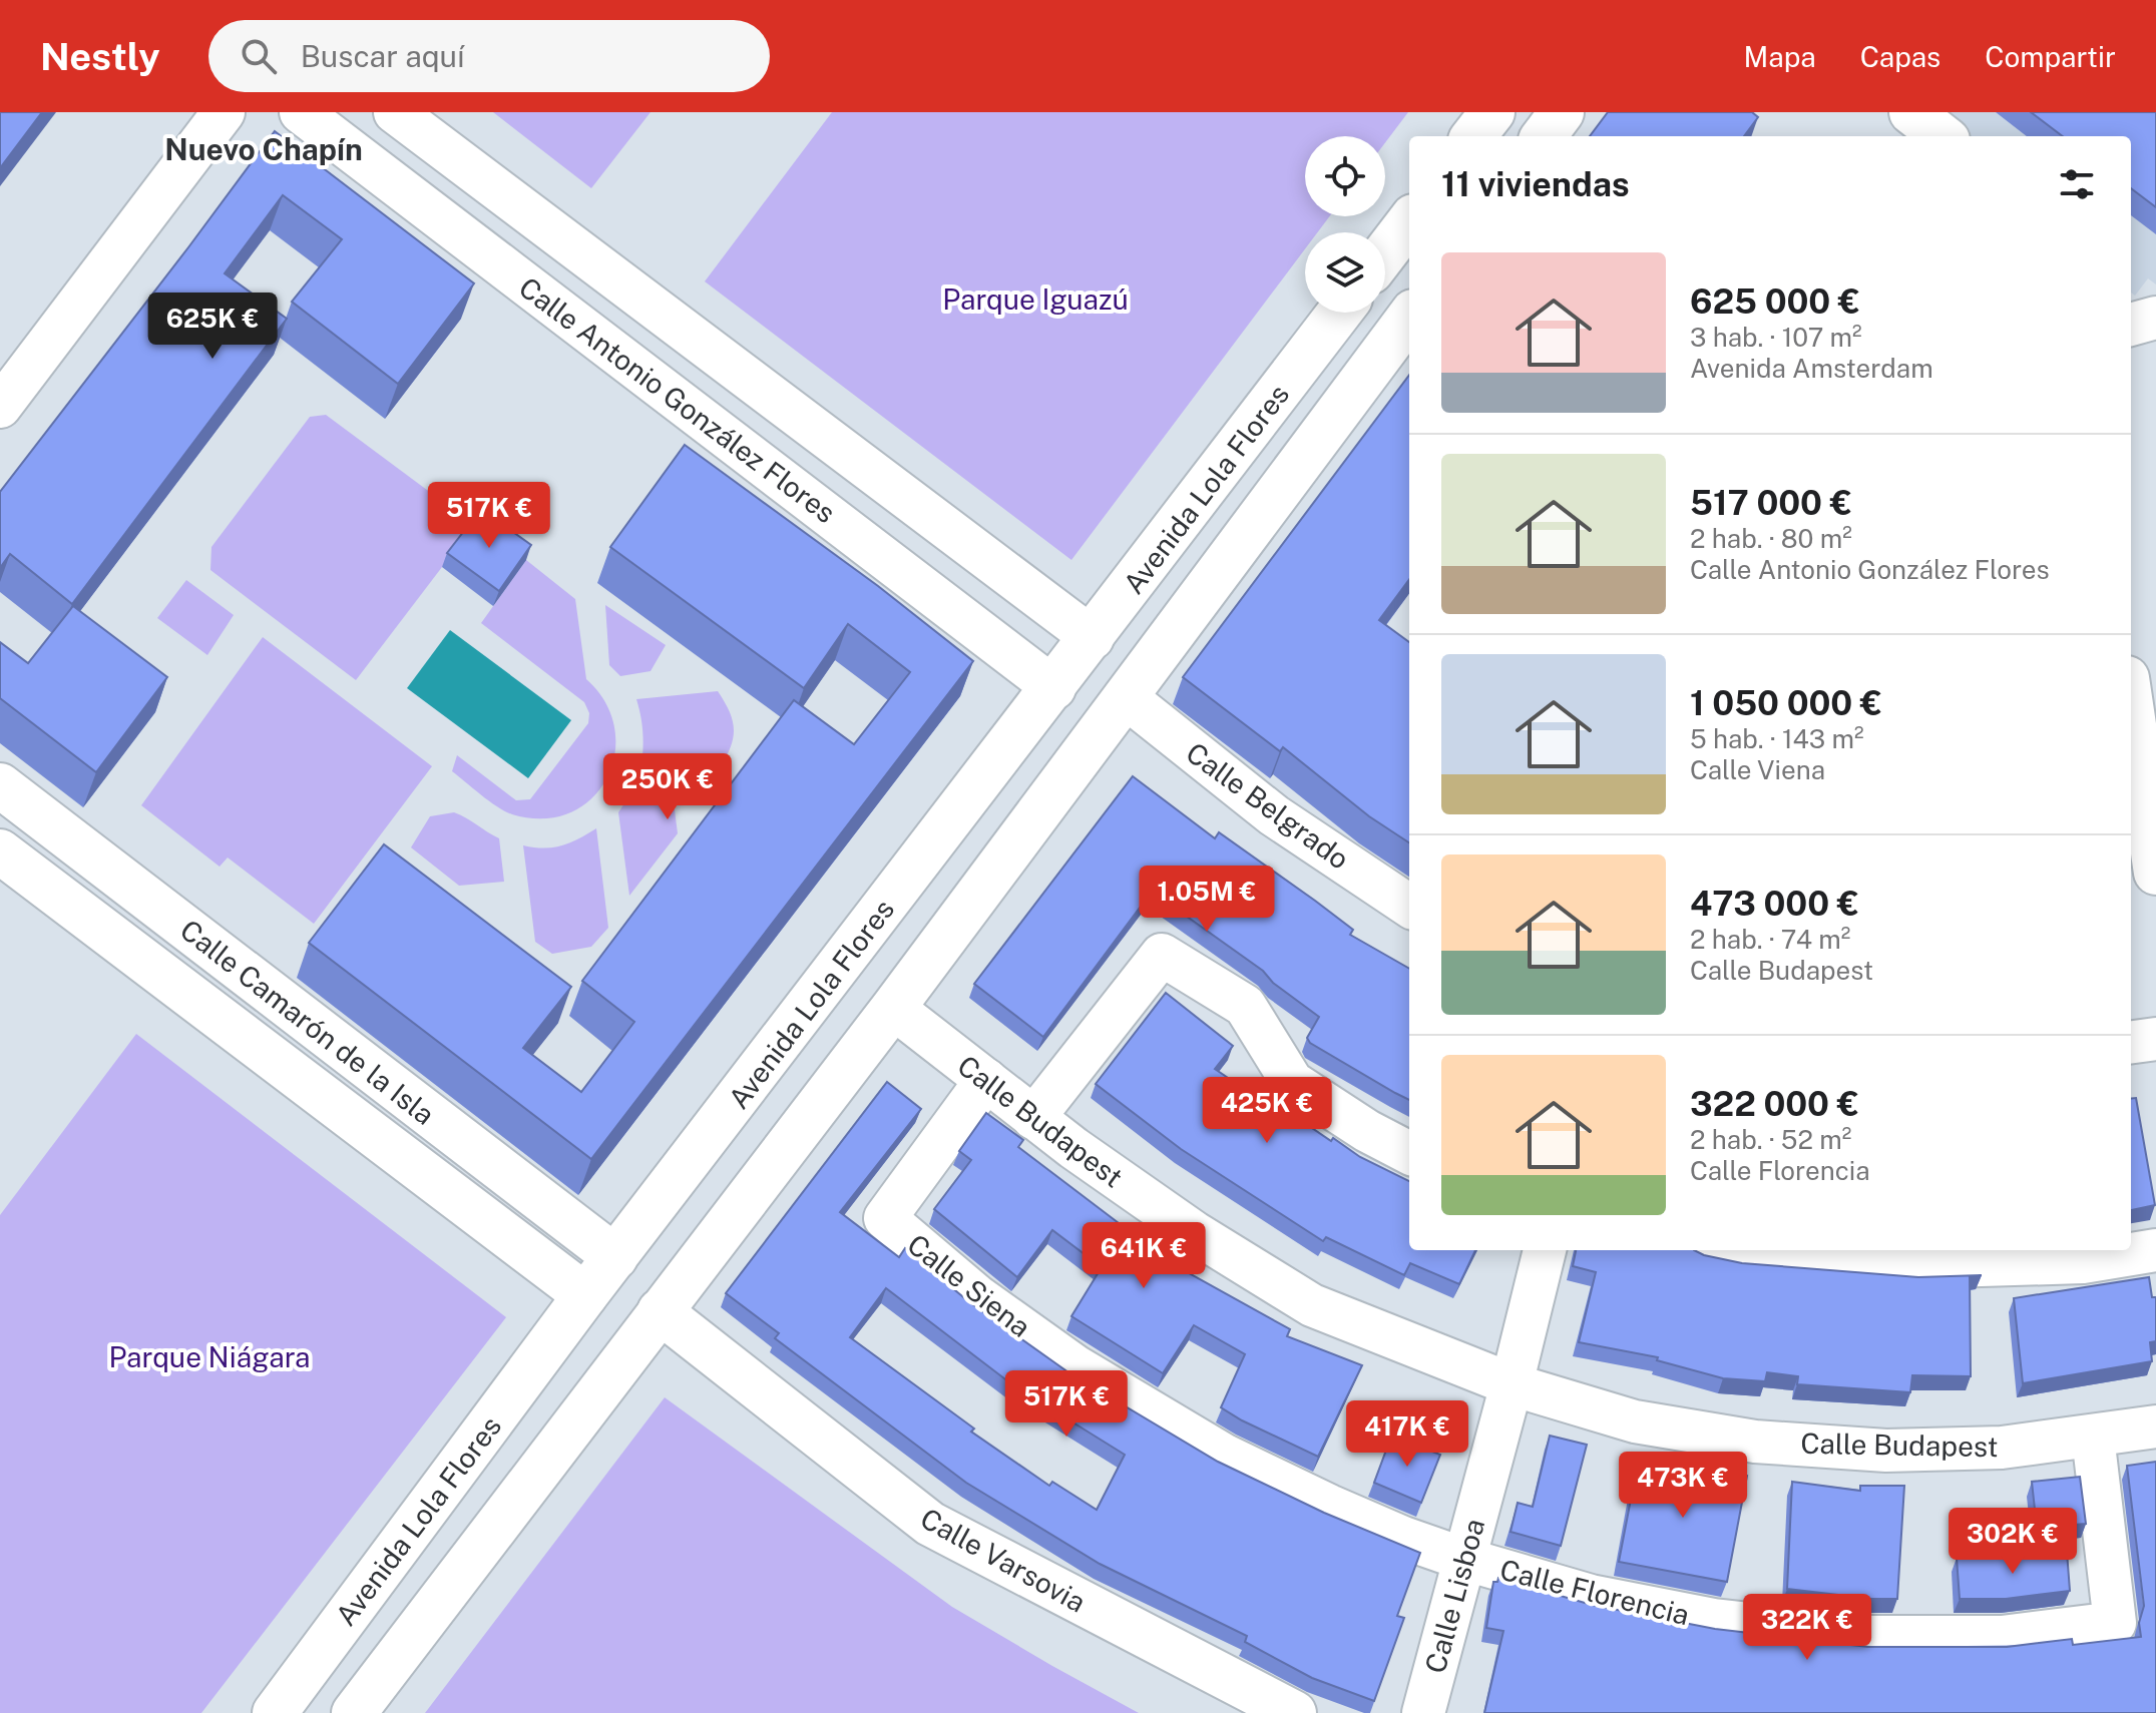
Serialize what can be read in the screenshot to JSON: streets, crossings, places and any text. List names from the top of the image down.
{
  "streets": {
    "main road": ["Avenida Lola Flores", "Calle Camarón de la Isla", "Calle Varsovia"],
    "street": [
      "Calle Antonio González Flores",
      "Calle Belgrado",
      "Calle Budapest",
      "Calle Siena",
      "Calle Florencia",
      "Calle Lisboa"
    ]
  },
  "crossings": [
    ["Calle Antonio González Flores", "Avenida Lola Flores"],
    ["Avenida Lola Flores", "Calle Camarón de la Isla"],
    ["Calle Budapest", "Calle Siena"],
    ["Calle Budapest", "Calle Florencia"],
    ["Calle Budapest", "Calle Lisboa"],
    ["Calle Siena", "Calle Florencia"],
    ["Calle Siena", "Calle Lisboa"],
    ["Calle Florencia", "Calle Lisboa"]
  ],
  "districts": ["Nuevo Chapín"],
  "parks": ["Parque Iguazú", "Parque Niágara"],
  "page": {
    "header": "Nestly",
    "search": "Buscar aquí",
    "nav": ["Mapa", "Capas", "Compartir"],
    "heading": "11 viviendas",
    "list": [
      {
        "name": "625 000 €",
        "note": "3 hab. · 107 m² · Avenida Amsterdam"
      },
      {
        "name": "517 000 €",
        "note": "2 hab. · 80 m² · Calle Antonio González Flores"
      },
      {
        "name": "1 050 000 €",
        "note": "5 hab. · 143 m² · Calle Viena"
      },
      {
        "name": "473 000 €",
        "note": "2 hab. · 74 m² · Calle Budapest"
      },
      {
        "name": "322 000 €",
        "note": "2 hab. · 52 m² · Calle Florencia"
      }
    ],
    "price": [
      "625K €",
      "517K €",
      "250K €",
      "1.05M €",
      "425K €",
      "641K €",
      "517K €",
      "417K €",
      "473K €",
      "302K €",
      "322K €"
    ]
  }
}
